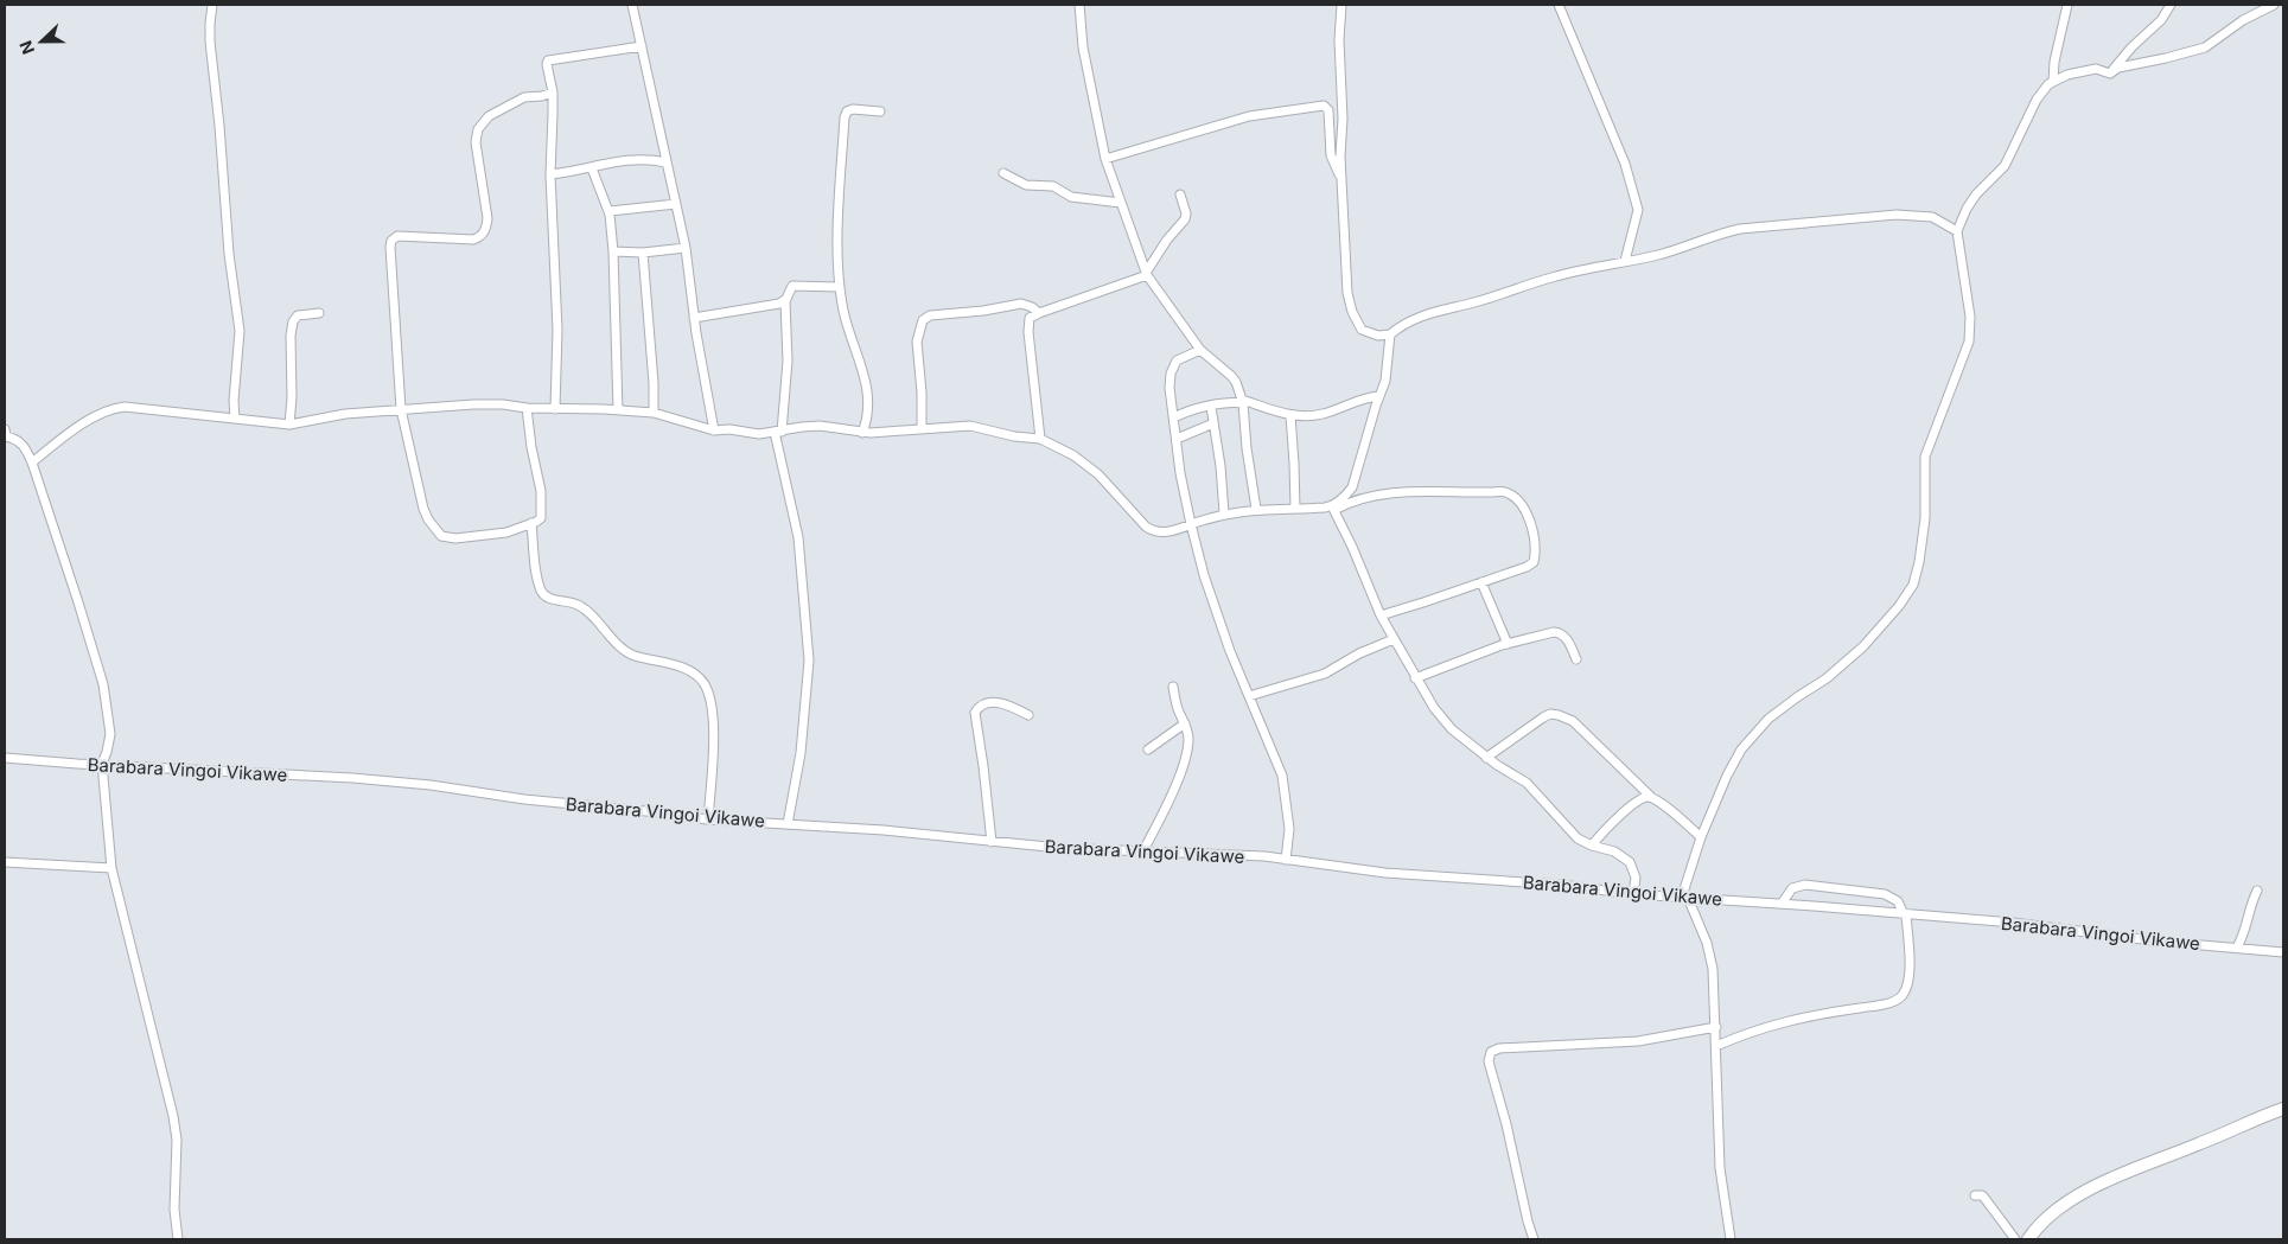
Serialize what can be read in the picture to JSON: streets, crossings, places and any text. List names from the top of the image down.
{
  "streets": {
    "street": ["Barabara Vingoi Vikawe"]
  },
  "north": "left"
}
